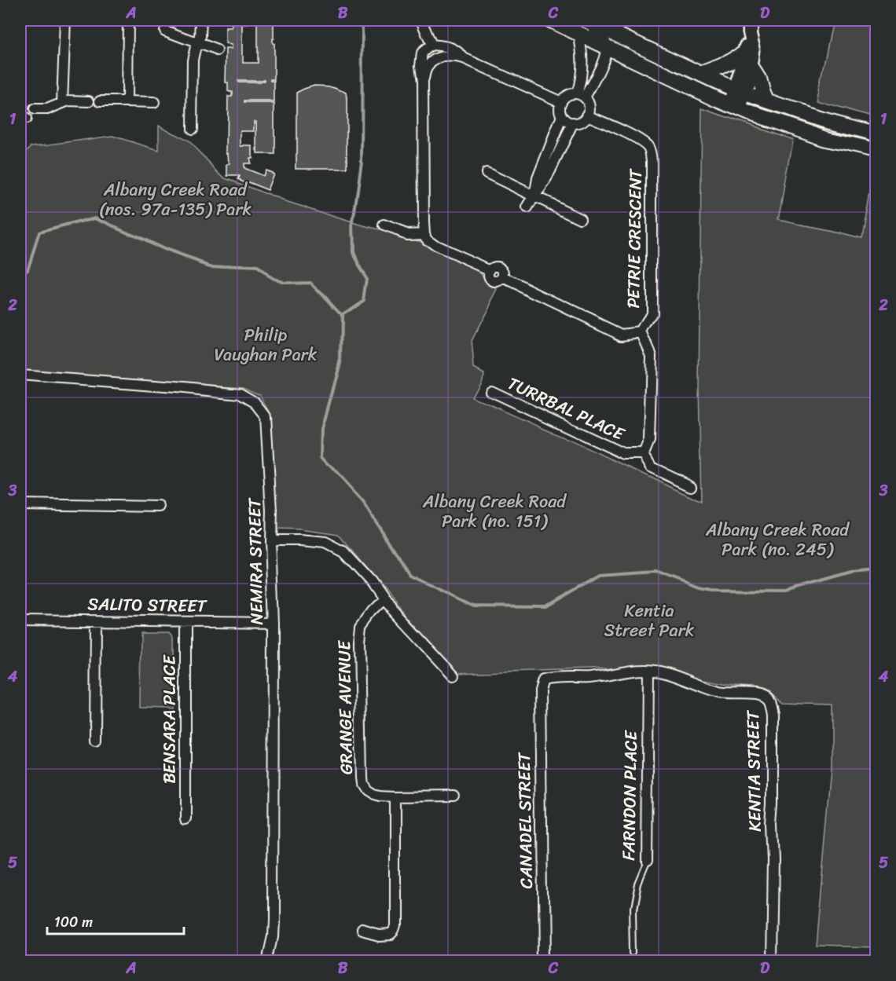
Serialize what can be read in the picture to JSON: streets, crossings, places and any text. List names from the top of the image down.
{
  "streets": {
    "street": [
      "PETRIE CRESCENT",
      "TURRBAL PLACE",
      "NEMIRA STREET",
      "SALITO STREET",
      "GRANGE AVENUE",
      "BENSARA PLACE",
      "KENTIA STREET",
      "FARNDON PLACE",
      "CANADEL STREET"
    ]
  },
  "crossings": [
    ["PETRIE CRESCENT", "TURRBAL PLACE"],
    ["NEMIRA STREET", "SALITO STREET"],
    ["SALITO STREET", "BENSARA PLACE"],
    ["KENTIA STREET", "FARNDON PLACE"],
    ["KENTIA STREET", "CANADEL STREET"]
  ],
  "parks": [
    "Albany Creek Road (nos. 97a-135) Park",
    "Philip Vaughan Park",
    "Albany Creek Road Park (no. 151)",
    "Albany Creek Road Park (no. 245)",
    "Kentia Street Park"
  ],
  "scale_bar": "100 m",
  "grid": {
    "columns": [
      "A",
      "B",
      "C",
      "D"
    ],
    "rows": [
      "1",
      "2",
      "3",
      "4",
      "5"
    ]
  }
}
